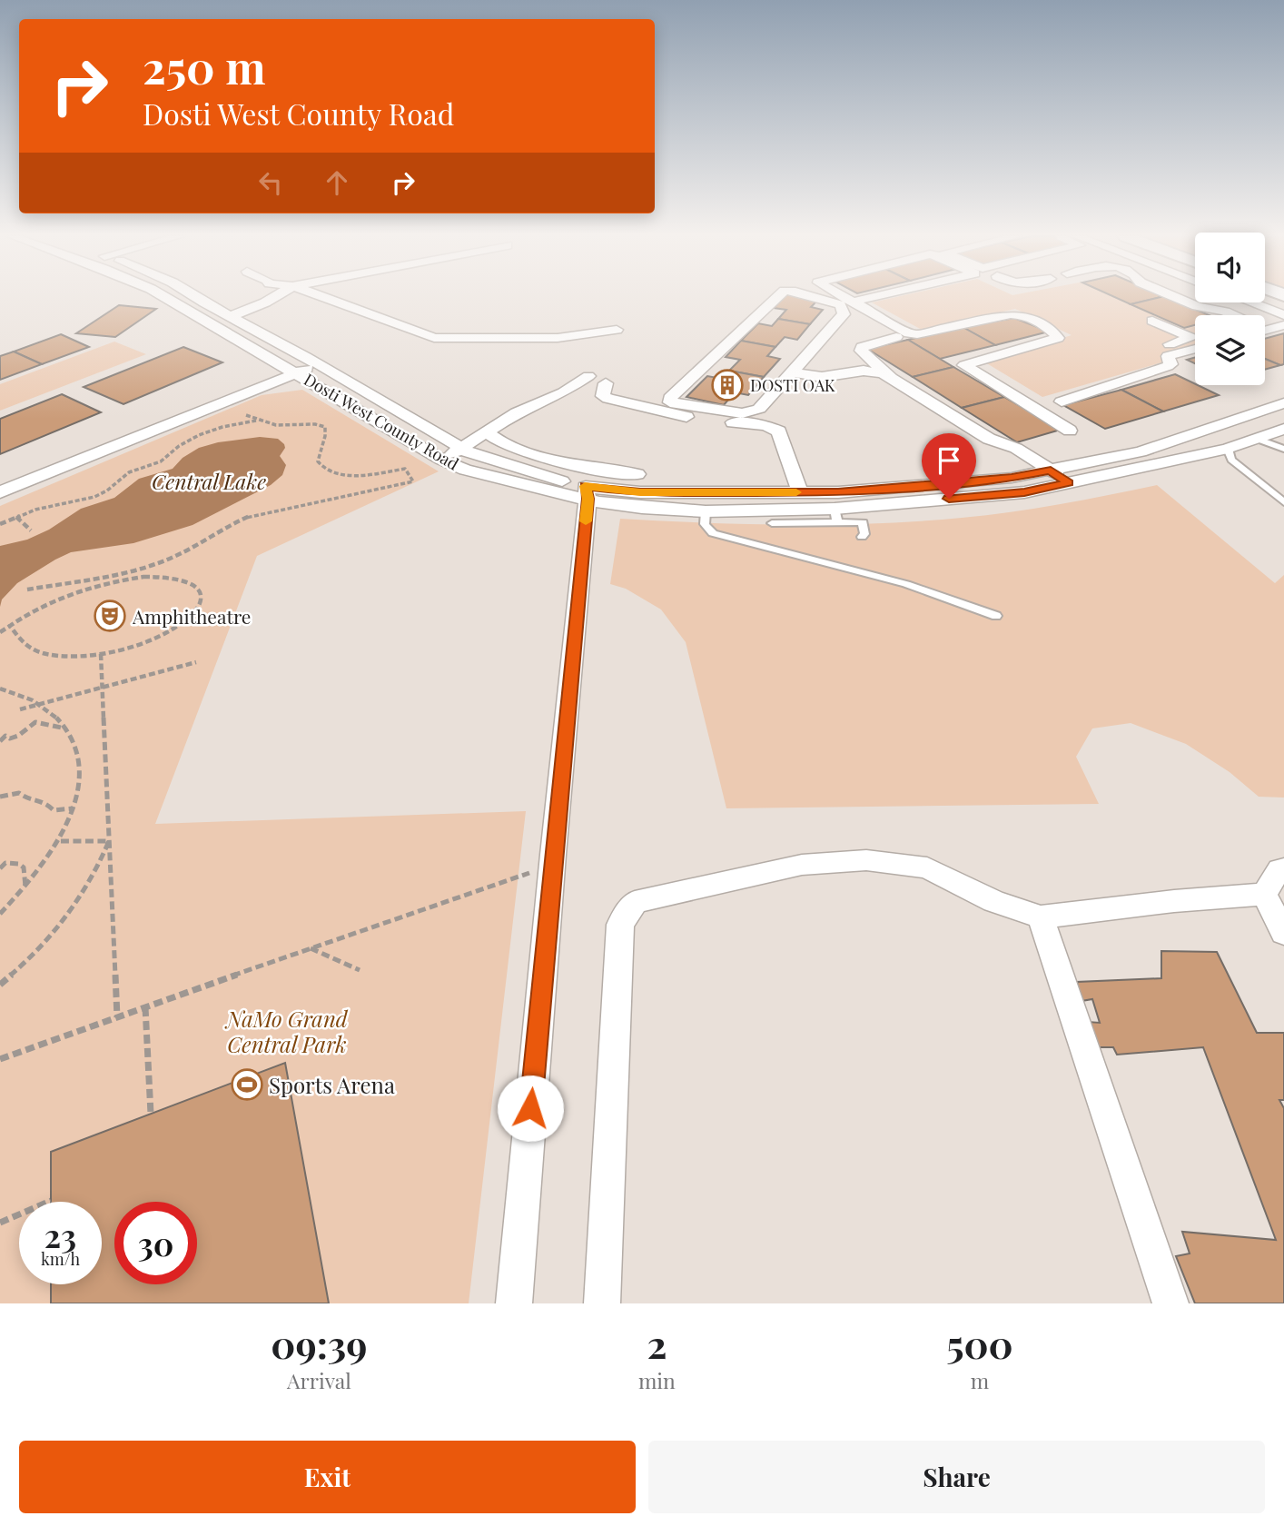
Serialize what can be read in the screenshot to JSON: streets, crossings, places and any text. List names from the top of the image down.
{
  "streets": {
    "street": ["Dosti West County Road"]
  },
  "water": ["Central Lake"],
  "parks": ["NaMo Grand Central Park"],
  "places": {
    "building": ["DOSTI OAK"],
    "theatre": ["Amphitheatre"],
    "sports": ["Sports Arena"]
  },
  "page": {
    "turn": ["250 m", "Dosti West County Road"],
    "speed": "23 km/h",
    "limit": "30",
    "eta": [
      "09:39",
      "Arrival",
      "2",
      "min",
      "500",
      "m"
    ],
    "buttons": ["Exit", "Share"]
  }
}
